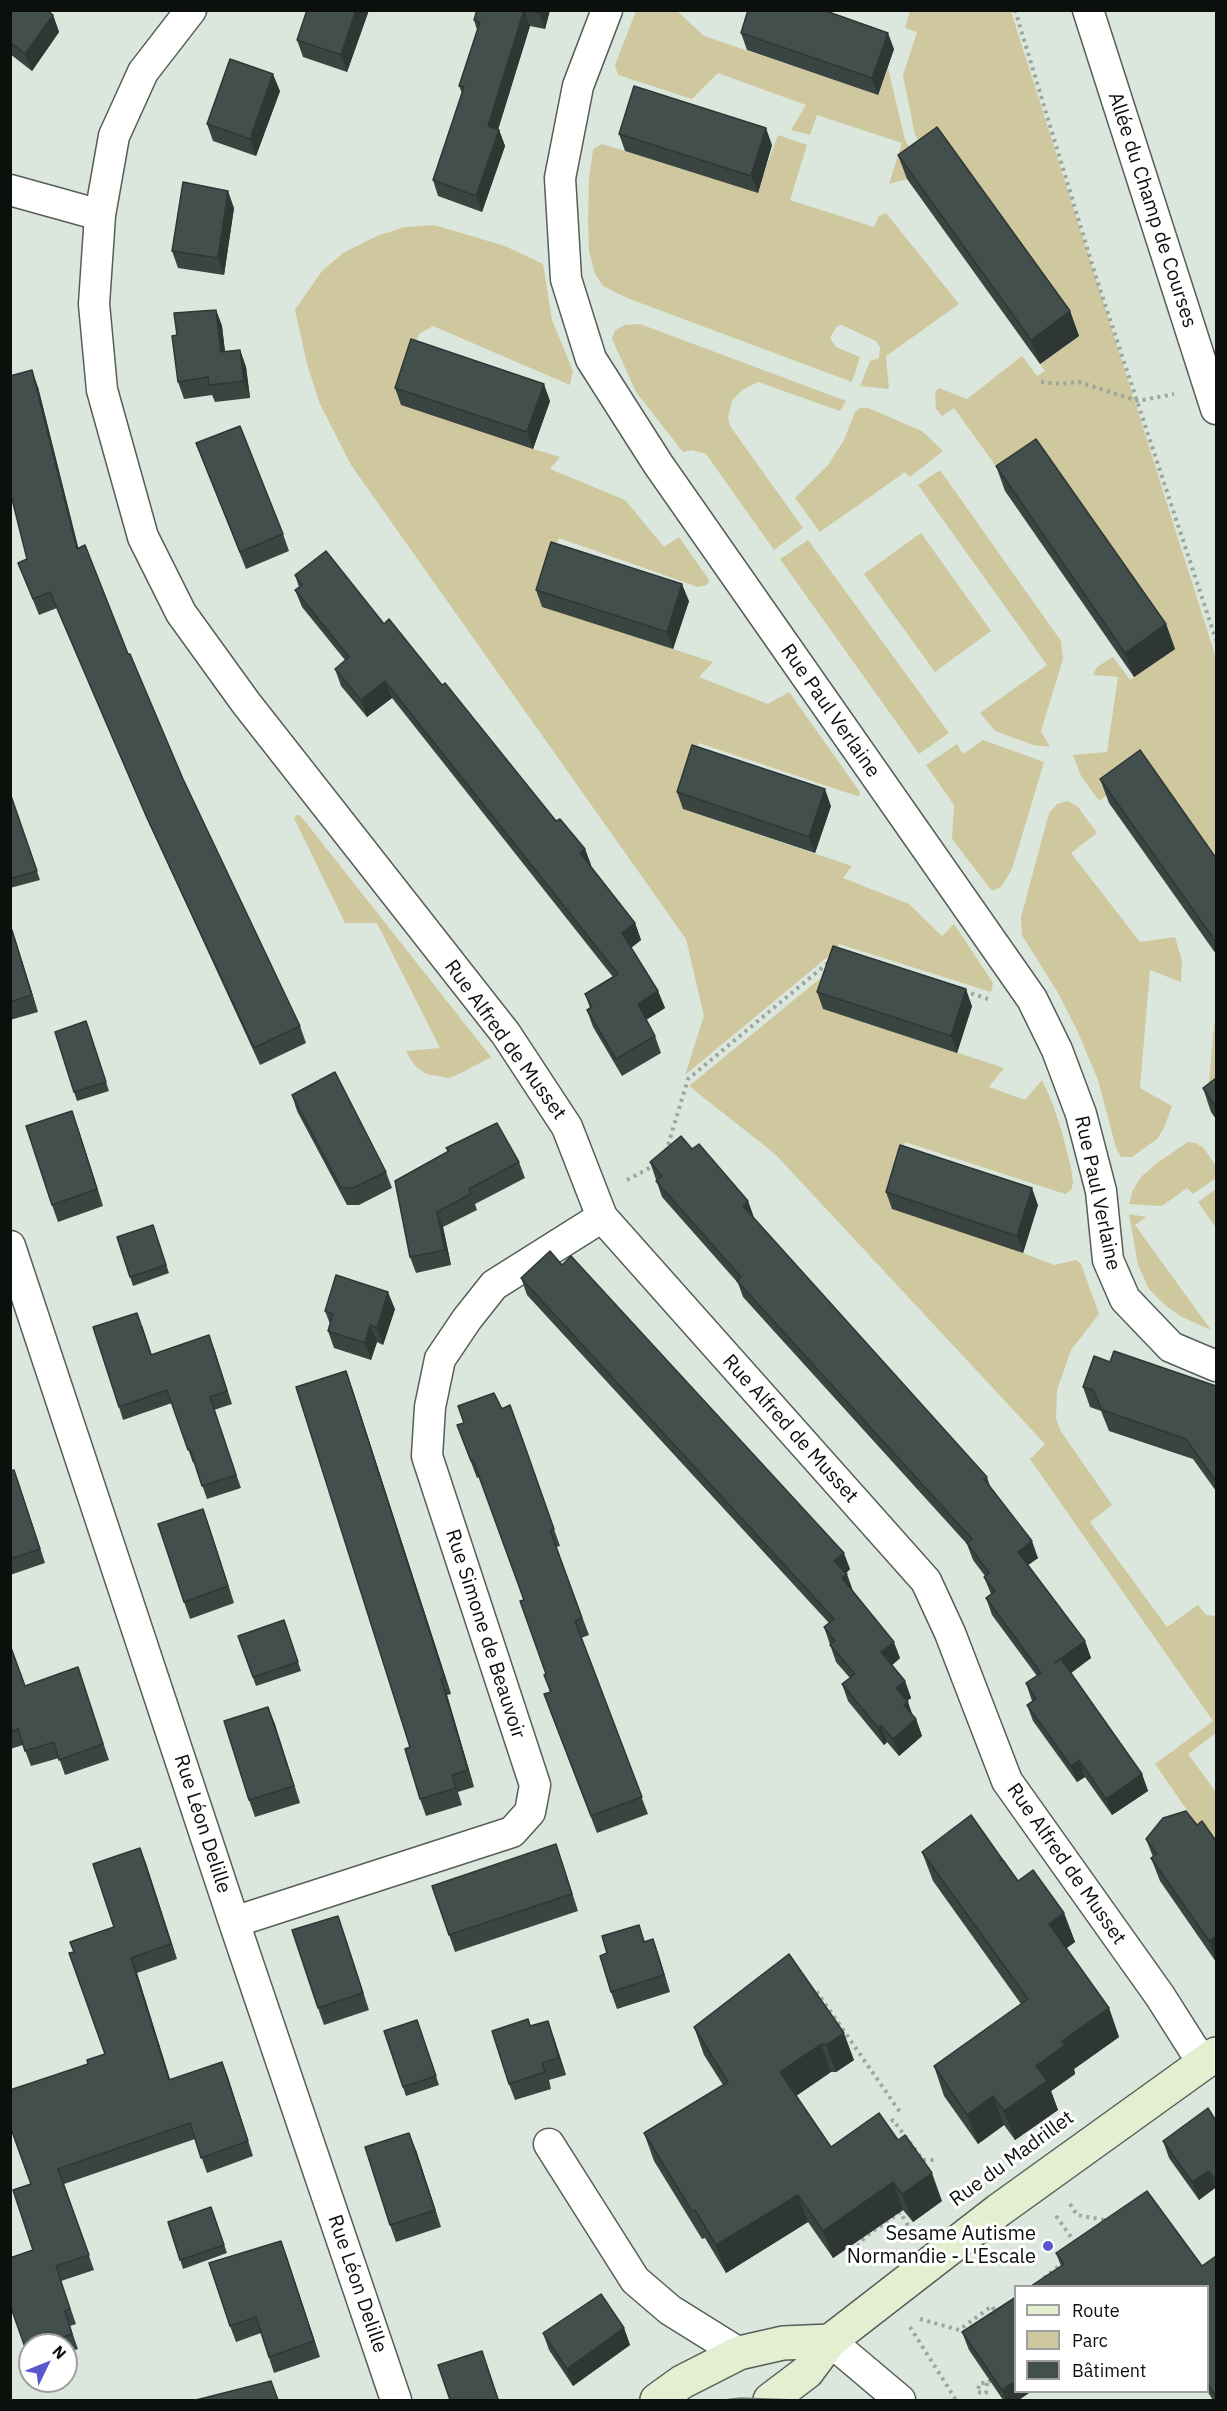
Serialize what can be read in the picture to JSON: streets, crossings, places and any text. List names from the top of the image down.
{
  "streets": {
    "street": [
      "Allée du Champ de Courses",
      "Rue Paul Verlaine",
      "Rue Alfred de Musset",
      "Rue Simone de Beauvoir",
      "Rue Léon Delille",
      "Rue du Madrillet"
    ]
  },
  "crossings": [
    ["Rue Alfred de Musset", "Rue Simone de Beauvoir"],
    ["Rue Alfred de Musset", "Rue du Madrillet"],
    ["Rue Simone de Beauvoir", "Rue Léon Delille"]
  ],
  "places": ["Sesame Autisme Normandie - L'Escale"],
  "legend": ["Route", "Parc", "Bâtiment"],
  "north": "top right"
}
